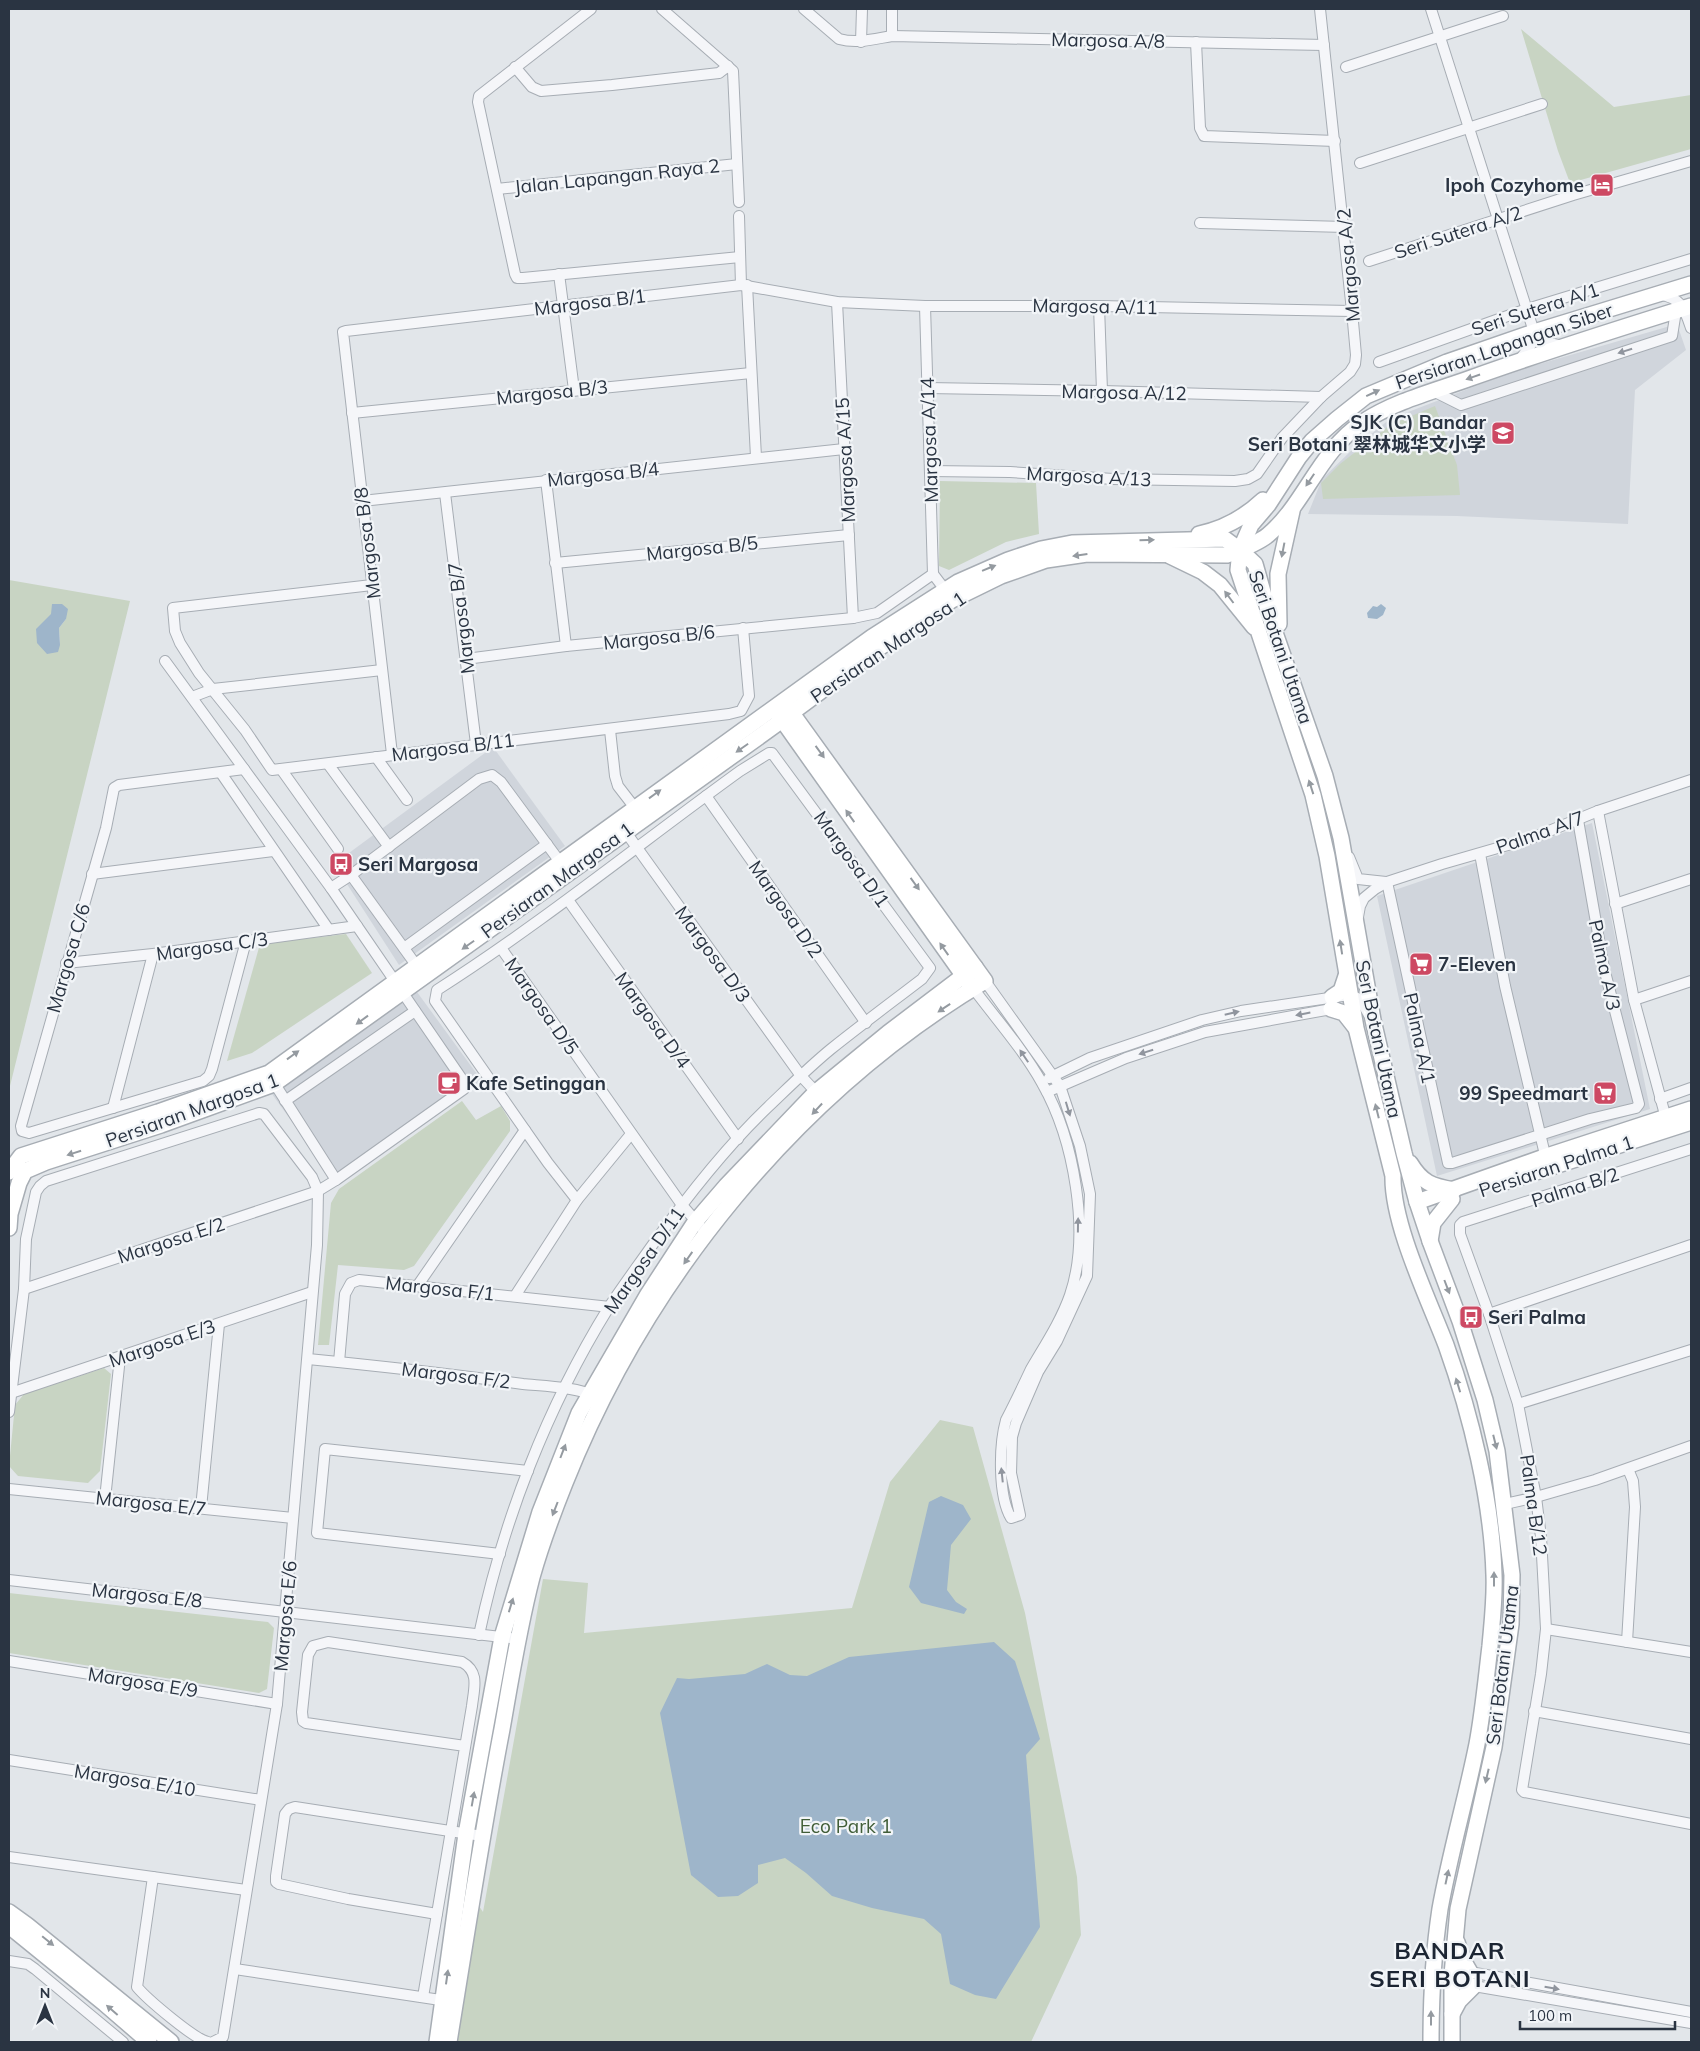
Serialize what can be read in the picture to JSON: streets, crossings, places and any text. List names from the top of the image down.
{
  "streets": {
    "street": [
      "Margosa A/8",
      "Jalan Lapangan Raya 2",
      "Seri Sutera A/2",
      "Margosa A/2",
      "Margosa B/1",
      "Margosa A/11",
      "Seri Sutera A/1",
      "Persiaran Lapangan Siber",
      "Margosa B/3",
      "Margosa A/12",
      "Margosa A/14",
      "Margosa A/15",
      "Margosa B/4",
      "Margosa A/13",
      "Margosa B/8",
      "Margosa B/5",
      "Margosa B/7",
      "Margosa B/6",
      "Persiaran Margosa 1",
      "Seri Botani Utama",
      "Margosa B/11",
      "Palma A/7",
      "Margosa D/1",
      "Margosa D/2",
      "Margosa C/3",
      "Margosa D/3",
      "Margosa C/6",
      "Palma A/3",
      "Margosa D/5",
      "Margosa D/4",
      "Palma A/1",
      "Persiaran Palma 1",
      "Palma B/2",
      "Margosa E/2",
      "Margosa D/11",
      "Margosa F/1",
      "Margosa E/3",
      "Margosa F/2",
      "Margosa E/7",
      "Palma B/12",
      "Margosa E/8",
      "Margosa E/6",
      "Margosa E/9",
      "Margosa E/10"
    ]
  },
  "crossings": [
    ["Margosa A/8", "Margosa A/2"],
    ["Margosa A/2", "Margosa A/11"],
    ["Margosa A/2", "Margosa A/12"],
    ["Margosa A/2", "Margosa A/13"],
    ["Margosa B/1", "Margosa A/11"],
    ["Margosa B/1", "Margosa A/15"],
    ["Margosa B/1", "Margosa B/8"],
    ["Margosa A/11", "Margosa A/14"],
    ["Margosa A/11", "Margosa A/15"],
    ["Persiaran Lapangan Siber", "Persiaran Margosa 1"],
    ["Persiaran Lapangan Siber", "Seri Botani Utama"],
    ["Margosa B/3", "Margosa B/8"],
    ["Margosa A/12", "Margosa A/14"],
    ["Margosa A/14", "Margosa A/13"],
    ["Margosa A/14", "Margosa B/6"],
    ["Margosa A/15", "Margosa B/4"],
    ["Margosa A/15", "Margosa B/5"],
    ["Margosa A/15", "Margosa B/6"],
    ["Margosa B/4", "Margosa B/8"],
    ["Margosa B/4", "Margosa B/7"],
    ["Margosa B/8", "Margosa B/11"],
    ["Margosa B/7", "Margosa B/6"],
    ["Margosa B/7", "Margosa B/11"],
    ["Margosa B/6", "Margosa B/11"],
    ["Persiaran Margosa 1", "Seri Botani Utama"],
    ["Persiaran Margosa 1", "Margosa D/3"],
    ["Seri Botani Utama", "Palma A/7"],
    ["Seri Botani Utama", "Persiaran Palma 1"],
    ["Palma A/7", "Palma A/3"],
    ["Palma A/7", "Palma A/1"],
    ["Margosa D/1", "Margosa D/2"],
    ["Margosa D/1", "Margosa D/11"],
    ["Margosa D/2", "Margosa D/11"],
    ["Margosa C/3", "Margosa C/6"],
    ["Margosa D/3", "Margosa D/11"],
    ["Palma A/3", "Palma A/1"],
    ["Margosa D/5", "Margosa D/11"],
    ["Margosa D/4", "Margosa D/11"],
    ["Palma B/2", "Palma B/12"],
    ["Margosa E/2", "Margosa E/6"],
    ["Margosa D/11", "Margosa F/1"],
    ["Margosa D/11", "Margosa F/2"],
    ["Margosa D/11", "Margosa E/8"],
    ["Margosa F/1", "Margosa F/2"],
    ["Margosa E/3", "Margosa E/6"],
    ["Margosa F/2", "Margosa E/6"],
    ["Margosa E/7", "Margosa E/6"],
    ["Margosa E/8", "Margosa E/6"],
    ["Margosa E/6", "Margosa E/9"],
    ["Margosa E/6", "Margosa E/10"]
  ],
  "districts": ["BANDAR SERI BOTANI"],
  "parks": ["Eco Park 1"],
  "places": {
    "hotel": ["Ipoh Cozyhome"],
    "school or university": ["SJK (C) Bandar Seri Botani 翠林城华文小学"],
    "bus stop": ["Seri Margosa", "Seri Palma"],
    "supermarket": ["7-Eleven", "99 Speedmart"],
    "cafe": ["Kafe Setinggan"]
  },
  "scale_bar": "100 m",
  "north": "top"
}
